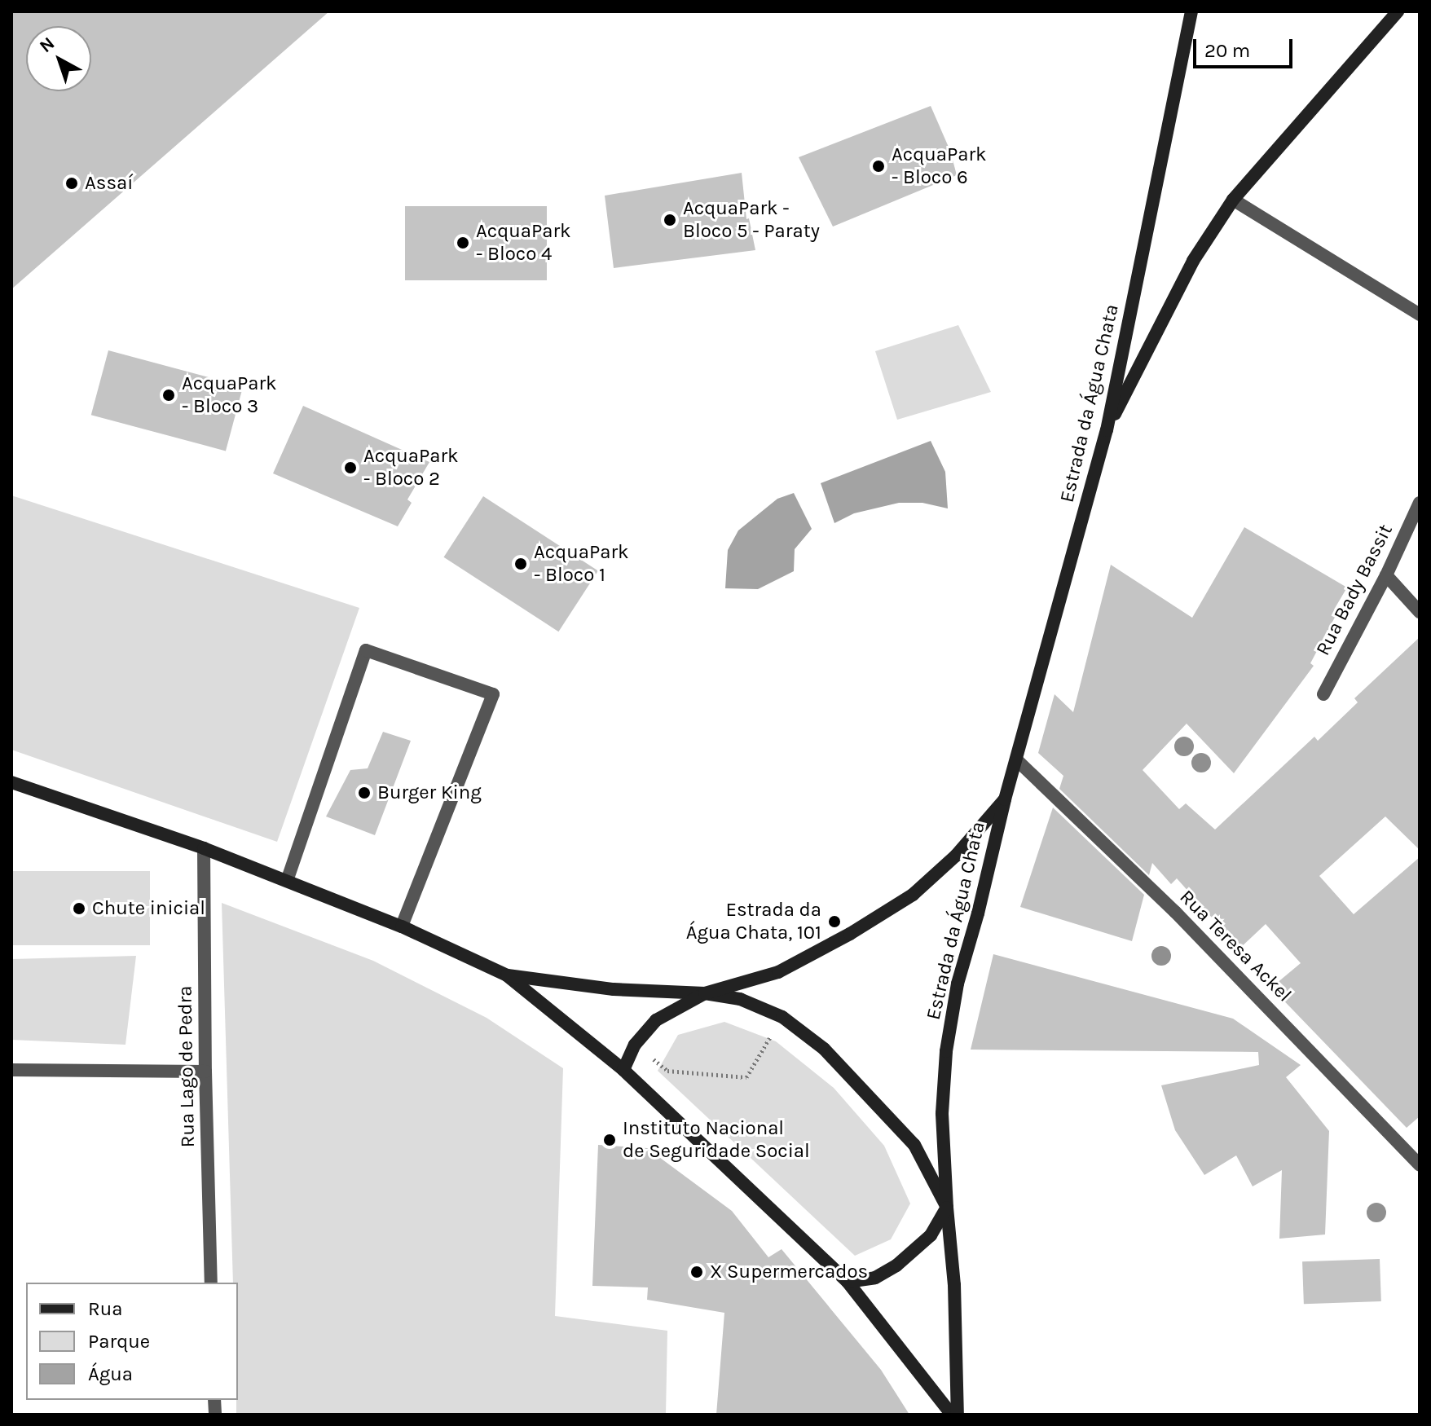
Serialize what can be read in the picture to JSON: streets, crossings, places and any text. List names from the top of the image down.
{
  "streets": {
    "main road": ["Estrada da Água Chata"],
    "street": ["Rua Bady Bassit", "Rua Teresa Ackel", "Rua Lago de Pedra"]
  },
  "crossings": [
    ["Estrada da Água Chata", "Rua Teresa Ackel"]
  ],
  "places": [
    "AcquaPark - Bloco 6",
    "Assaí",
    "AcquaPark - Bloco 5 - Paraty",
    "AcquaPark - Bloco 4",
    "AcquaPark - Bloco 3",
    "AcquaPark - Bloco 2",
    "AcquaPark - Bloco 1",
    "Burger King",
    "Chute inicial",
    "Estrada da Água Chata, 101",
    "Instituto Nacional de Seguridade Social",
    "X Supermercados"
  ],
  "legend": ["Rua", "Parque", "Água"],
  "scale_bar": "20 m",
  "north": "top left"
}
